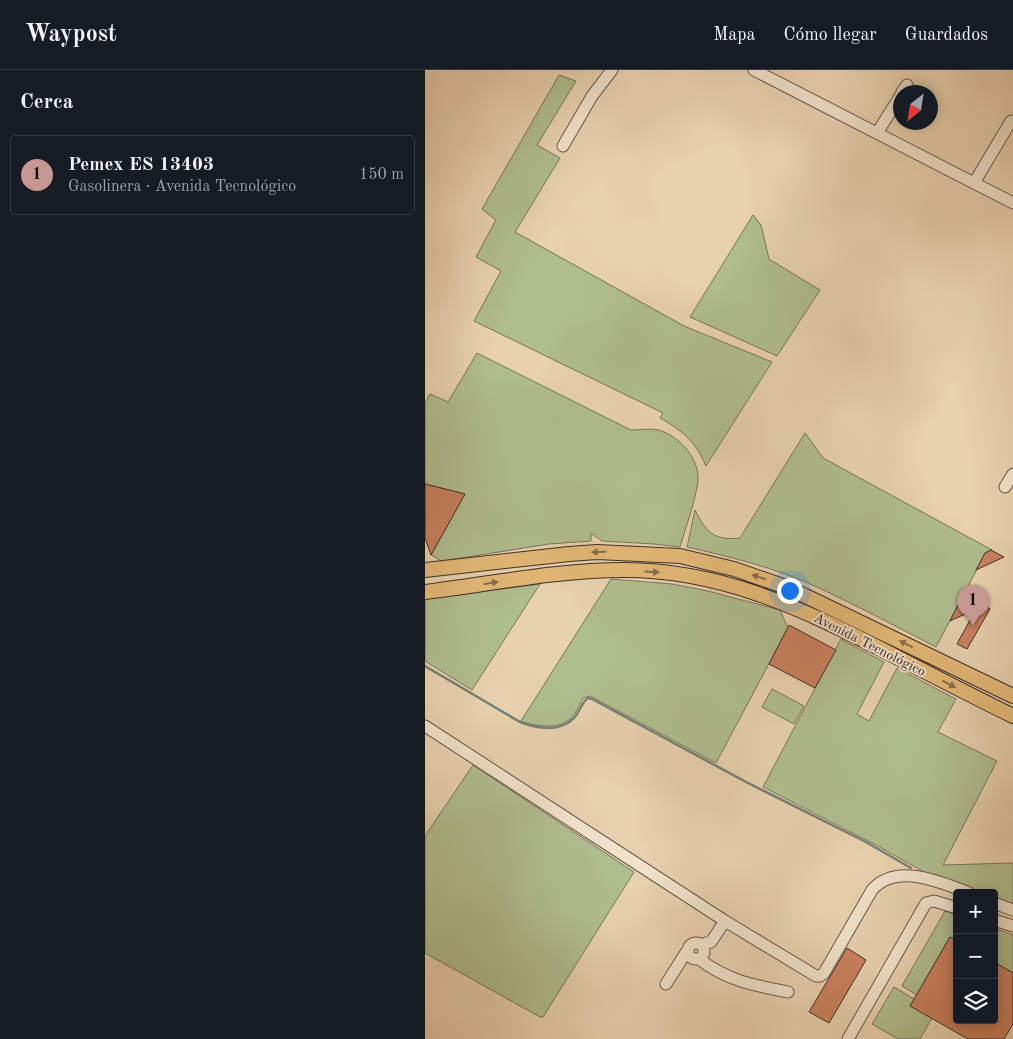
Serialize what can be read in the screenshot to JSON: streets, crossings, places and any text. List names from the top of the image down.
{
  "streets": {
    "main road": ["Avenida Tecnológico"]
  },
  "north": "bottom left",
  "page": {
    "header": "Waypost",
    "nav": ["Mapa", "Cómo llegar", "Guardados"],
    "heading": "Cerca",
    "list": [
      {
        "mark": "1",
        "name": "Pemex ES 13403",
        "note": "Gasolinera · Avenida Tecnológico",
        "value": "150 m"
      }
    ],
    "pins": "1",
    "map_buttons": ["+", "−"]
  }
}
